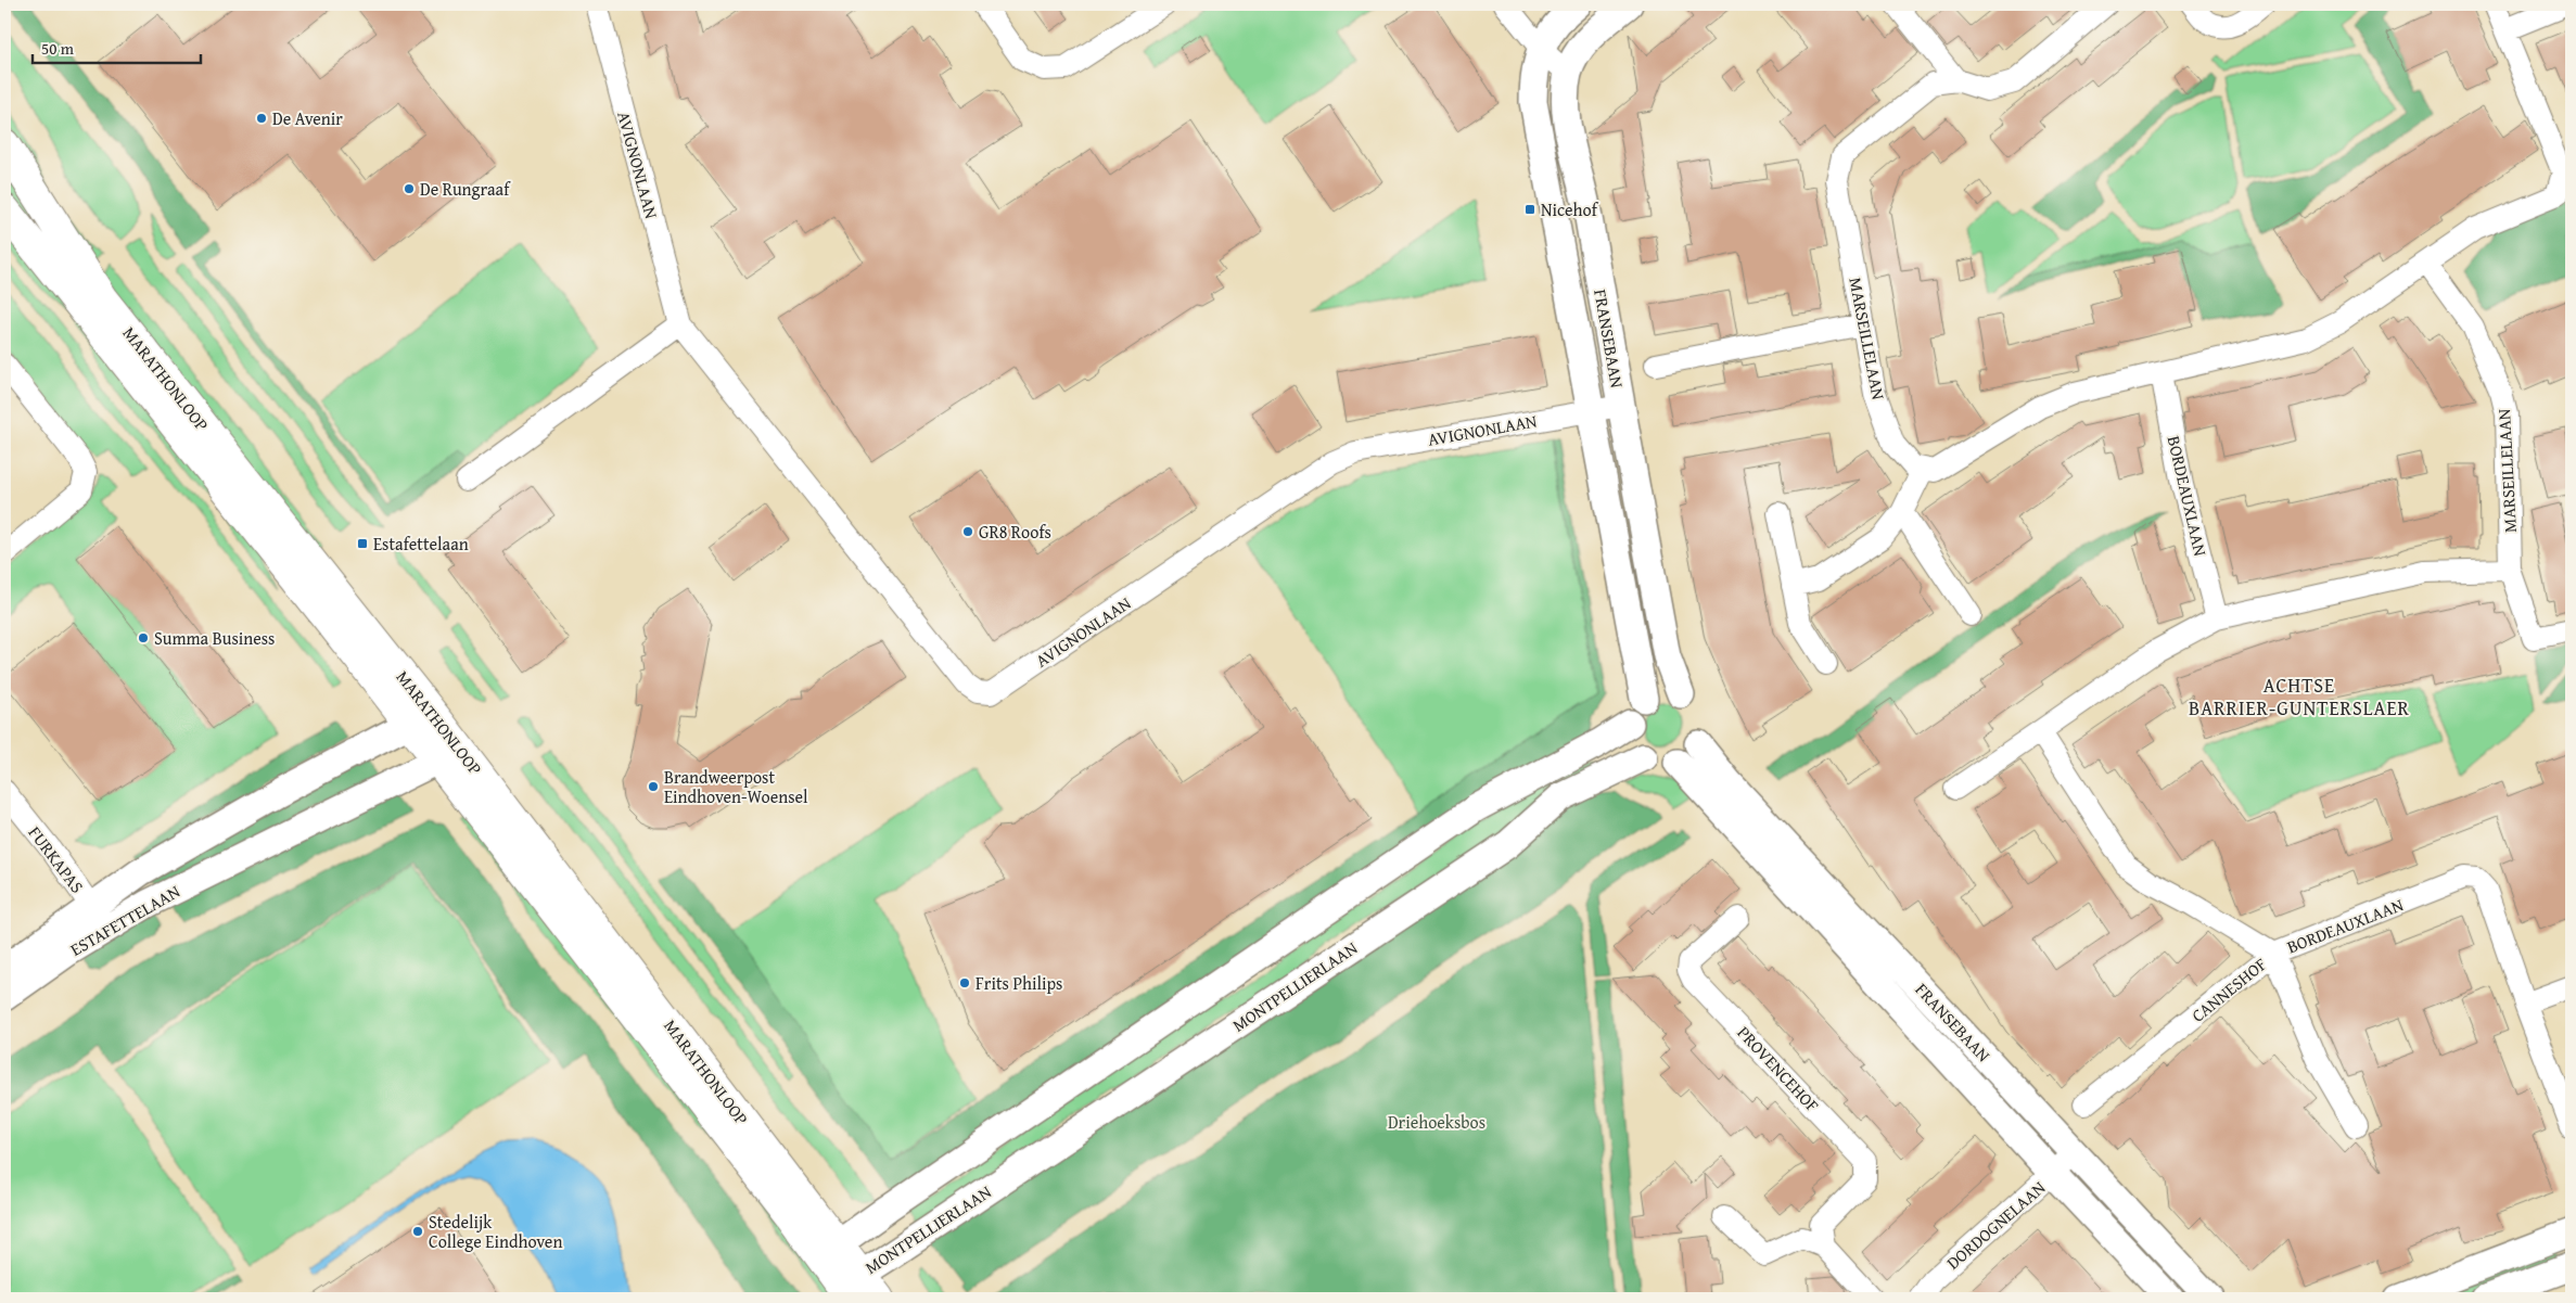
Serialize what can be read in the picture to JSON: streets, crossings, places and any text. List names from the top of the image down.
{
  "streets": {
    "main road": ["MARATHONLOOP"],
    "street": [
      "AVIGNONLAAN",
      "FRANSEBAAN",
      "MARSEILLELAAN",
      "BORDEAUXLAAN",
      "FURKAPAS",
      "ESTAFETTELAAN",
      "MONTPELLIERLAAN",
      "CANNESHOF",
      "PROVENCEHOF",
      "DORDOGNELAAN"
    ]
  },
  "crossings": [
    ["AVIGNONLAAN", "FRANSEBAAN"],
    ["FRANSEBAAN", "MONTPELLIERLAAN"],
    ["FRANSEBAAN", "DORDOGNELAAN"],
    ["MARATHONLOOP", "ESTAFETTELAAN"],
    ["MARATHONLOOP", "MONTPELLIERLAAN"],
    ["BORDEAUXLAAN", "CANNESHOF"],
    ["FURKAPAS", "ESTAFETTELAAN"]
  ],
  "districts": ["ACHTSE BARRIER-GUNTERSLAER"],
  "parks": ["Driehoeksbos"],
  "places": {
    "other": [
      "De Avenir",
      "De Rungraaf",
      "GR8 Roofs",
      "Summa Business",
      "Brandweerpost Eindhoven-Woensel",
      "Frits Philips",
      "Stedelijk College Eindhoven"
    ],
    "transit": ["Nicehof", "Estafettelaan"]
  },
  "scale_bar": "50 m"
}
